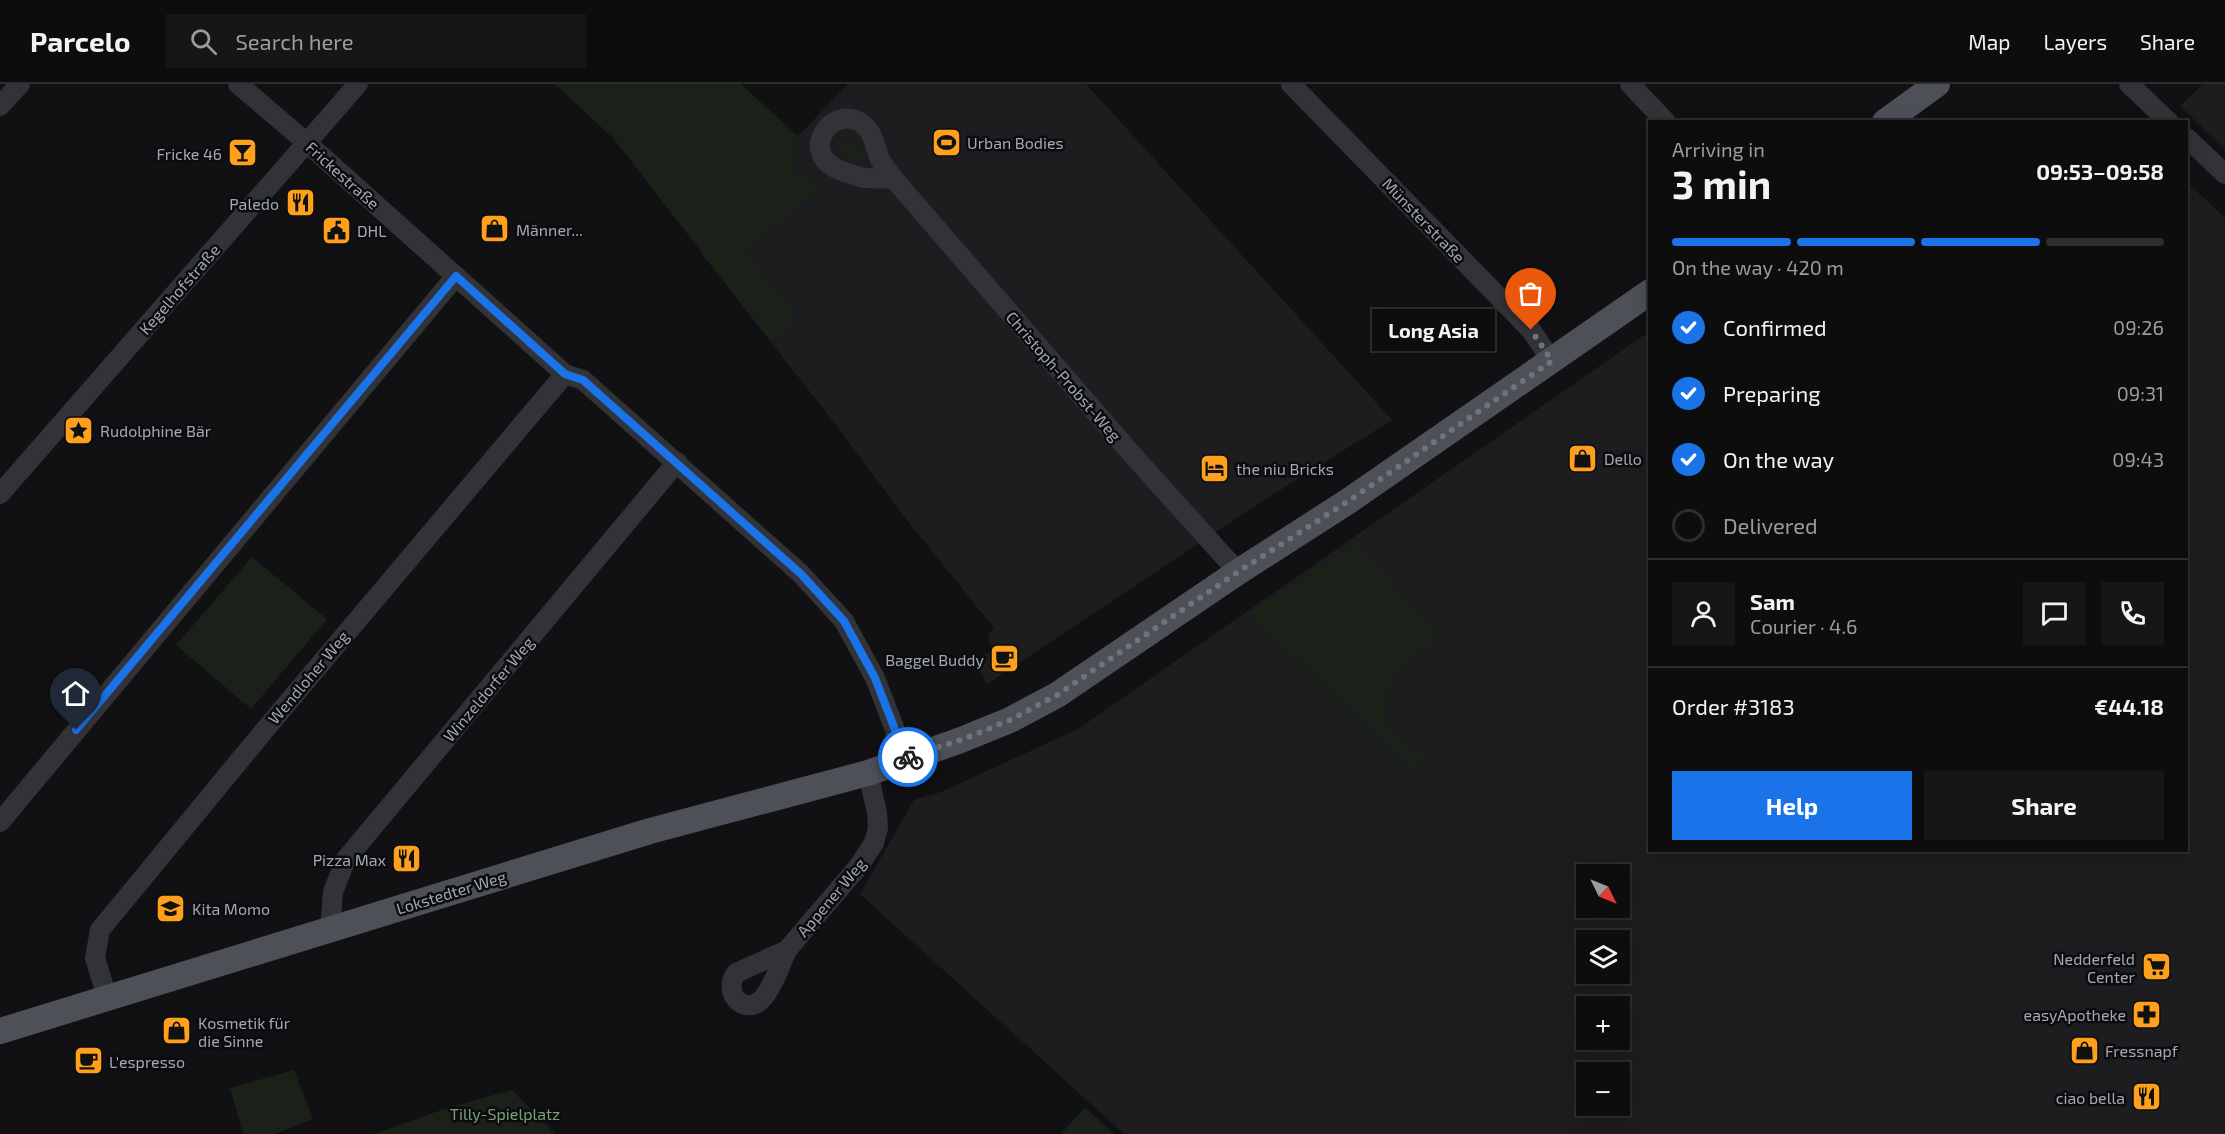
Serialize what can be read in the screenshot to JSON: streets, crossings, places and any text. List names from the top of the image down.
{
  "streets": {
    "main road": ["Lokstedter Weg"],
    "street": [
      "Frickestraße",
      "Münsterstraße",
      "Kegelhofstraße",
      "Christoph-Probst-Weg",
      "Wendloher Weg",
      "Winzeldorfer Weg",
      "Appener Weg"
    ]
  },
  "crossings": [
    ["Frickestraße", "Kegelhofstraße"],
    ["Frickestraße", "Wendloher Weg"],
    ["Frickestraße", "Winzeldorfer Weg"],
    ["Frickestraße", "Lokstedter Weg"],
    ["Münsterstraße", "Lokstedter Weg"],
    ["Christoph-Probst-Weg", "Lokstedter Weg"],
    ["Wendloher Weg", "Lokstedter Weg"],
    ["Winzeldorfer Weg", "Lokstedter Weg"],
    ["Lokstedter Weg", "Appener Weg"]
  ],
  "parks": ["Tilly-Spielplatz"],
  "places": {
    "sports": ["Urban Bodies"],
    "bar": ["Fricke 46"],
    "restaurant": ["Paledo", "Pizza Max", "ciao bella"],
    "shop": [
      "Männer...",
      "Dello",
      "Kosmetik für die Sinne",
      "Fressnapf"
    ],
    "public building": ["DHL"],
    "other": ["Long Asia"],
    "place": ["Rudolphine Bär"],
    "hotel": ["the niu Bricks"],
    "cafe": ["Baggel Buddy", "L'espresso"],
    "school or university": ["Kita Momo"],
    "supermarket": ["Nedderfeld Center"],
    "pharmacy": ["easyApotheke"]
  },
  "north": "bottom right",
  "page": {
    "header": "Parcelo",
    "search": "Search here",
    "nav": ["Map", "Layers", "Share"],
    "heading": ["3 min", "Arriving in", "09:53–09:58"],
    "panel": [
      "Sam",
      "Courier · 4.6",
      "Order #3183",
      "€44.18"
    ],
    "bar": "On the way · 420 m",
    "list": [
      ["Confirmed", "09:26"],
      ["Preparing", "09:31"],
      ["On the way", "09:43"],
      "Delivered"
    ],
    "bubble": "Long Asia",
    "buttons": ["Help", "Share"],
    "map_buttons": ["+", "−"]
  }
}
